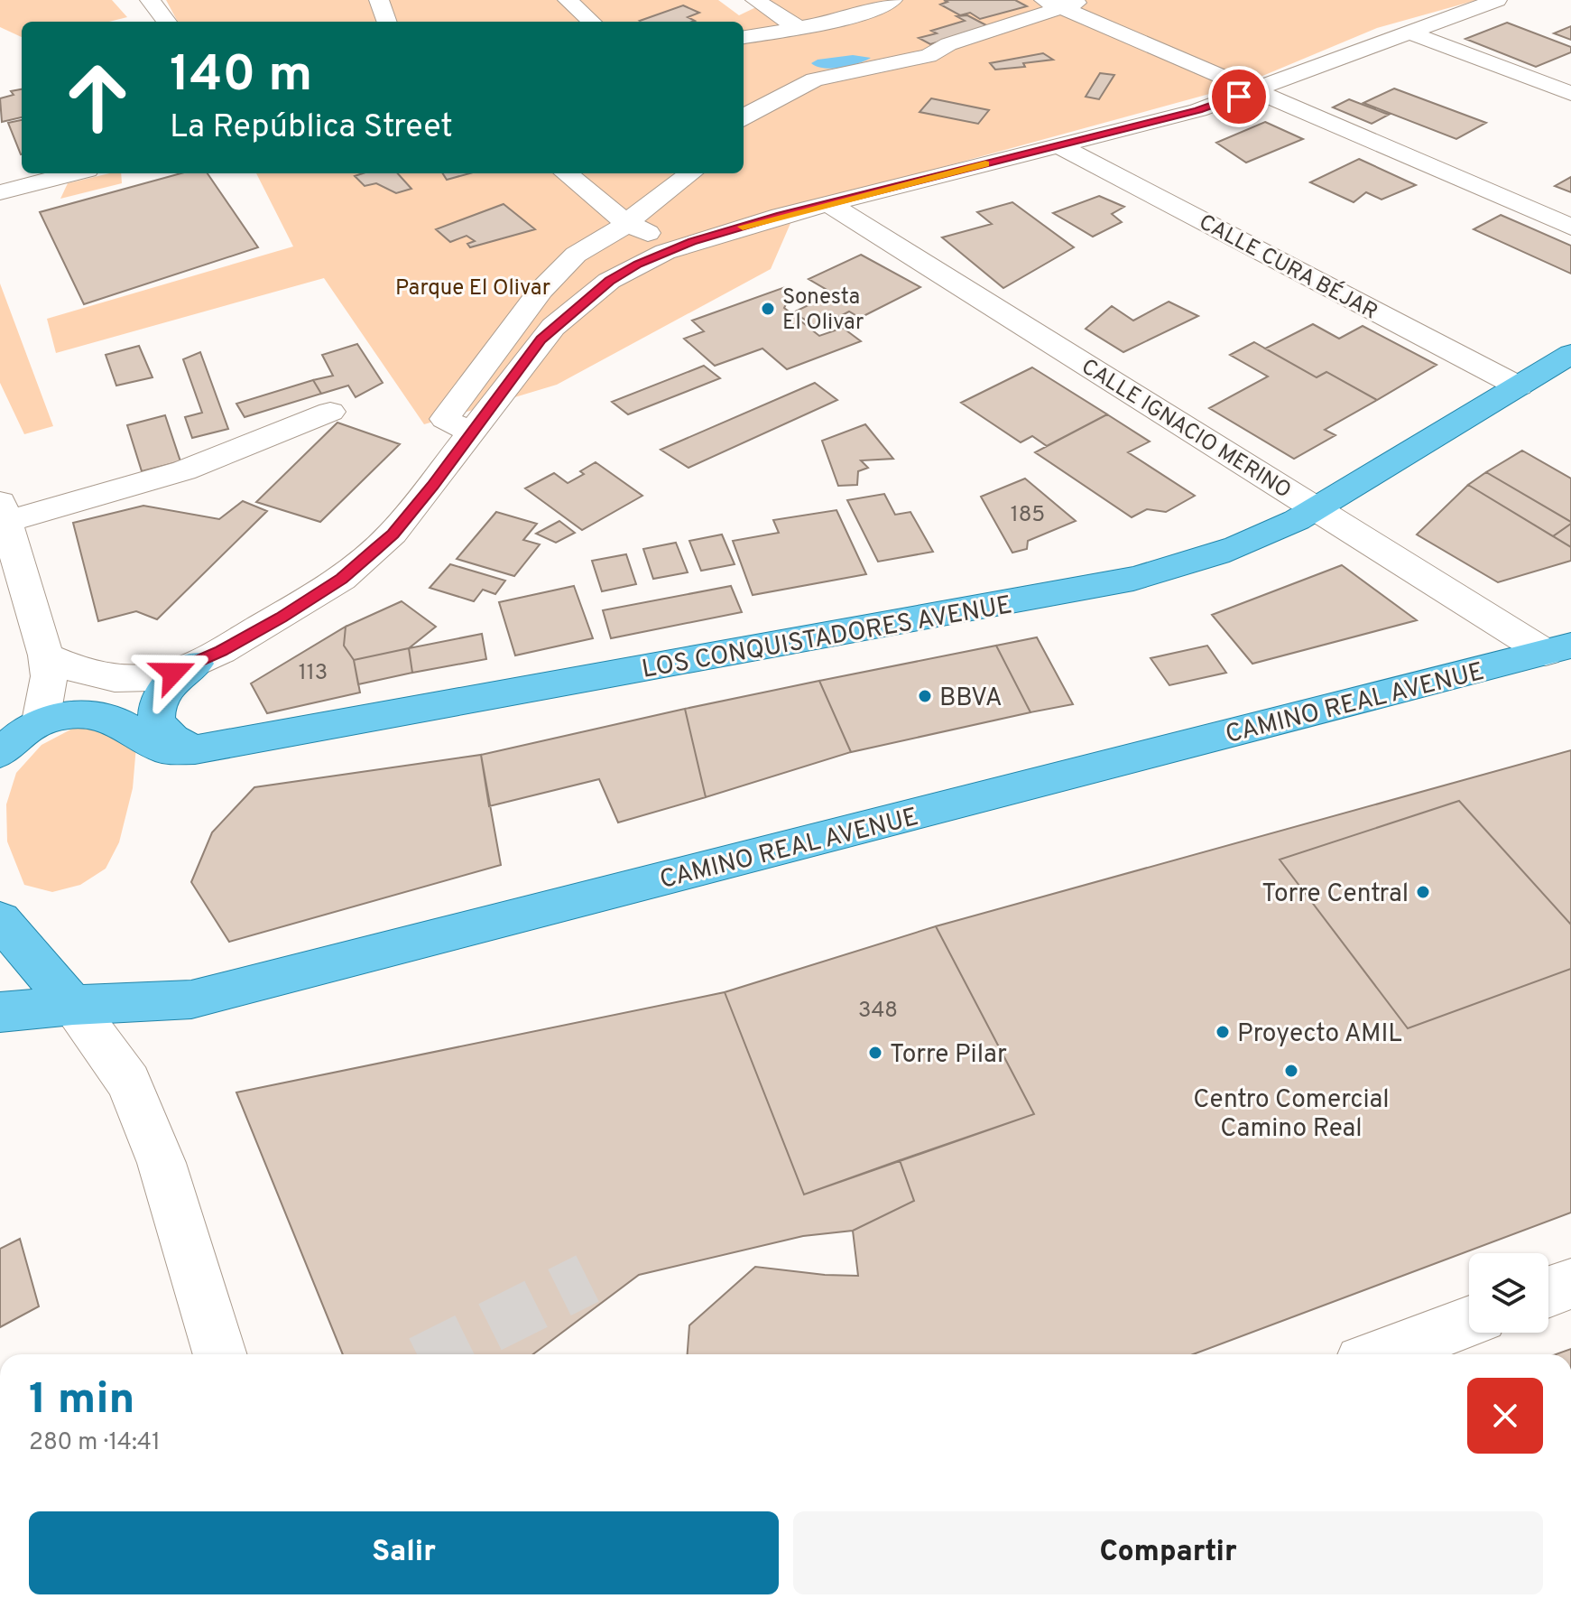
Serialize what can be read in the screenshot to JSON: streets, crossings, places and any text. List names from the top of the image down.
{
  "streets": {
    "main road": ["LOS CONQUISTADORES AVENUE", "CAMINO REAL AVENUE"],
    "street": ["CALLE CURA BÉJAR", "CALLE IGNACIO MERINO"]
  },
  "crossings": [
    ["CALLE CURA BÉJAR", "LOS CONQUISTADORES AVENUE"],
    ["CALLE IGNACIO MERINO", "LOS CONQUISTADORES AVENUE"],
    ["CALLE IGNACIO MERINO", "CAMINO REAL AVENUE"]
  ],
  "parks": ["Parque El Olivar"],
  "places": [
    "Sonesta El Olivar",
    "BBVA",
    "Torre Central",
    "Proyecto AMIL",
    "Torre Pilar",
    "Centro Comercial Camino Real"
  ],
  "house_numbers": ["185", "113", "348"],
  "page": {
    "turn": ["140 m", "La República Street"],
    "heading": ["1 min", "280 m · 14:41"],
    "buttons": ["Salir", "Compartir"]
  }
}
